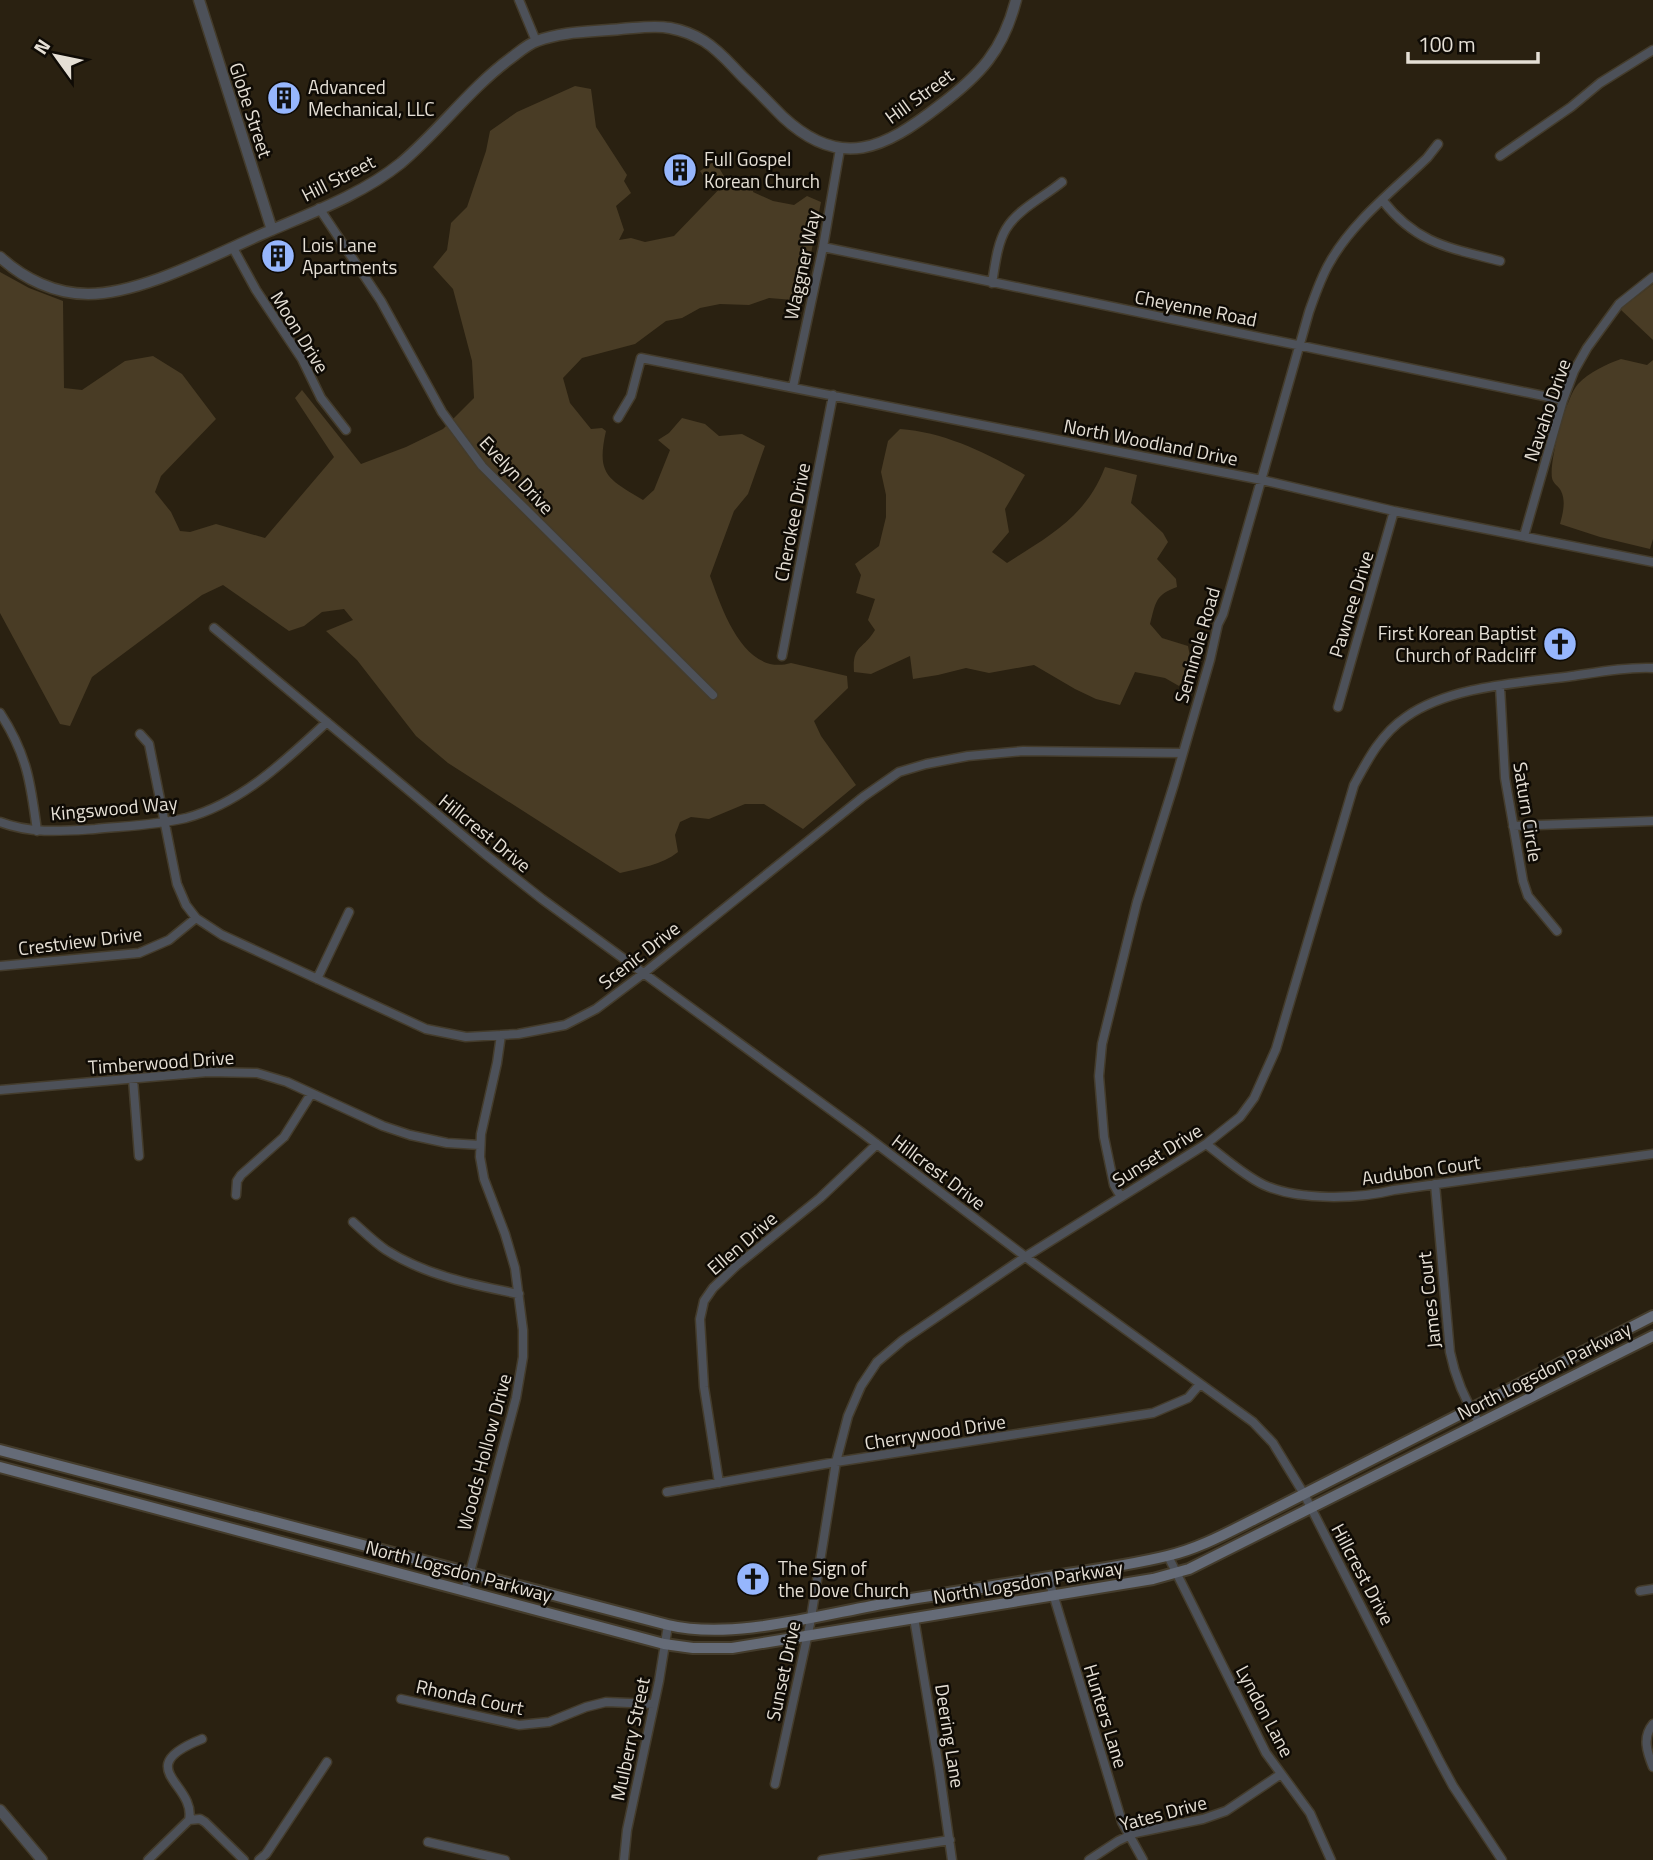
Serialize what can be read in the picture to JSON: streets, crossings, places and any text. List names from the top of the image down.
{
  "streets": {
    "main road": ["North Logsdon Parkway"],
    "street": [
      "Hill Street",
      "Globe Street",
      "Waggner Way",
      "Cheyenne Road",
      "Moon Drive",
      "Navaho Drive",
      "North Woodland Drive",
      "Evelyn Drive",
      "Cherokee Drive",
      "Pawnee Drive",
      "Seminole Road",
      "Kingswood Way",
      "Saturn Circle",
      "Hillcrest Drive",
      "Crestview Drive",
      "Scenic Drive",
      "Timberwood Drive",
      "Sunset Drive",
      "Audubon Court",
      "Ellen Drive",
      "James Court",
      "Cherrywood Drive",
      "Woods Hollow Drive",
      "Rhonda Court",
      "Lyndon Lane",
      "Hunters Lane",
      "Deering Lane",
      "Mulberry Street",
      "Yates Drive"
    ]
  },
  "crossings": [
    ["Hill Street", "Globe Street"],
    ["Hill Street", "Waggner Way"],
    ["Hill Street", "Moon Drive"],
    ["Hill Street", "Evelyn Drive"],
    ["Waggner Way", "Cheyenne Road"],
    ["Waggner Way", "North Woodland Drive"],
    ["Cheyenne Road", "Navaho Drive"],
    ["Cheyenne Road", "Seminole Road"],
    ["Navaho Drive", "North Woodland Drive"],
    ["North Woodland Drive", "Cherokee Drive"],
    ["North Woodland Drive", "Pawnee Drive"],
    ["North Woodland Drive", "Seminole Road"],
    ["Seminole Road", "Scenic Drive"],
    ["Seminole Road", "Sunset Drive"],
    ["Kingswood Way", "Hillcrest Drive"],
    ["Kingswood Way", "Scenic Drive"],
    ["Saturn Circle", "Sunset Drive"],
    ["Hillcrest Drive", "Scenic Drive"],
    ["Hillcrest Drive", "Sunset Drive"],
    ["Hillcrest Drive", "Ellen Drive"],
    ["Hillcrest Drive", "North Logsdon Parkway"],
    ["Hillcrest Drive", "Cherrywood Drive"],
    ["Crestview Drive", "Scenic Drive"],
    ["Scenic Drive", "Woods Hollow Drive"],
    ["Timberwood Drive", "Woods Hollow Drive"],
    ["Sunset Drive", "Audubon Court"],
    ["Sunset Drive", "North Logsdon Parkway"],
    ["Sunset Drive", "Cherrywood Drive"],
    ["Audubon Court", "James Court"],
    ["Ellen Drive", "Cherrywood Drive"],
    ["James Court", "North Logsdon Parkway"],
    ["North Logsdon Parkway", "Woods Hollow Drive"],
    ["North Logsdon Parkway", "Lyndon Lane"],
    ["North Logsdon Parkway", "Hunters Lane"],
    ["North Logsdon Parkway", "Deering Lane"],
    ["North Logsdon Parkway", "Mulberry Street"],
    ["Rhonda Court", "Mulberry Street"],
    ["Lyndon Lane", "Yates Drive"],
    ["Hunters Lane", "Yates Drive"]
  ],
  "places": {
    "building": ["Advanced Mechanical, LLC", "Full Gospel Korean Church", "Lois Lane Apartments"],
    "church": ["First Korean Baptist Church of Radcliff", "The Sign of the Dove Church"]
  },
  "scale_bar": "100 m",
  "north": "top left"
}
